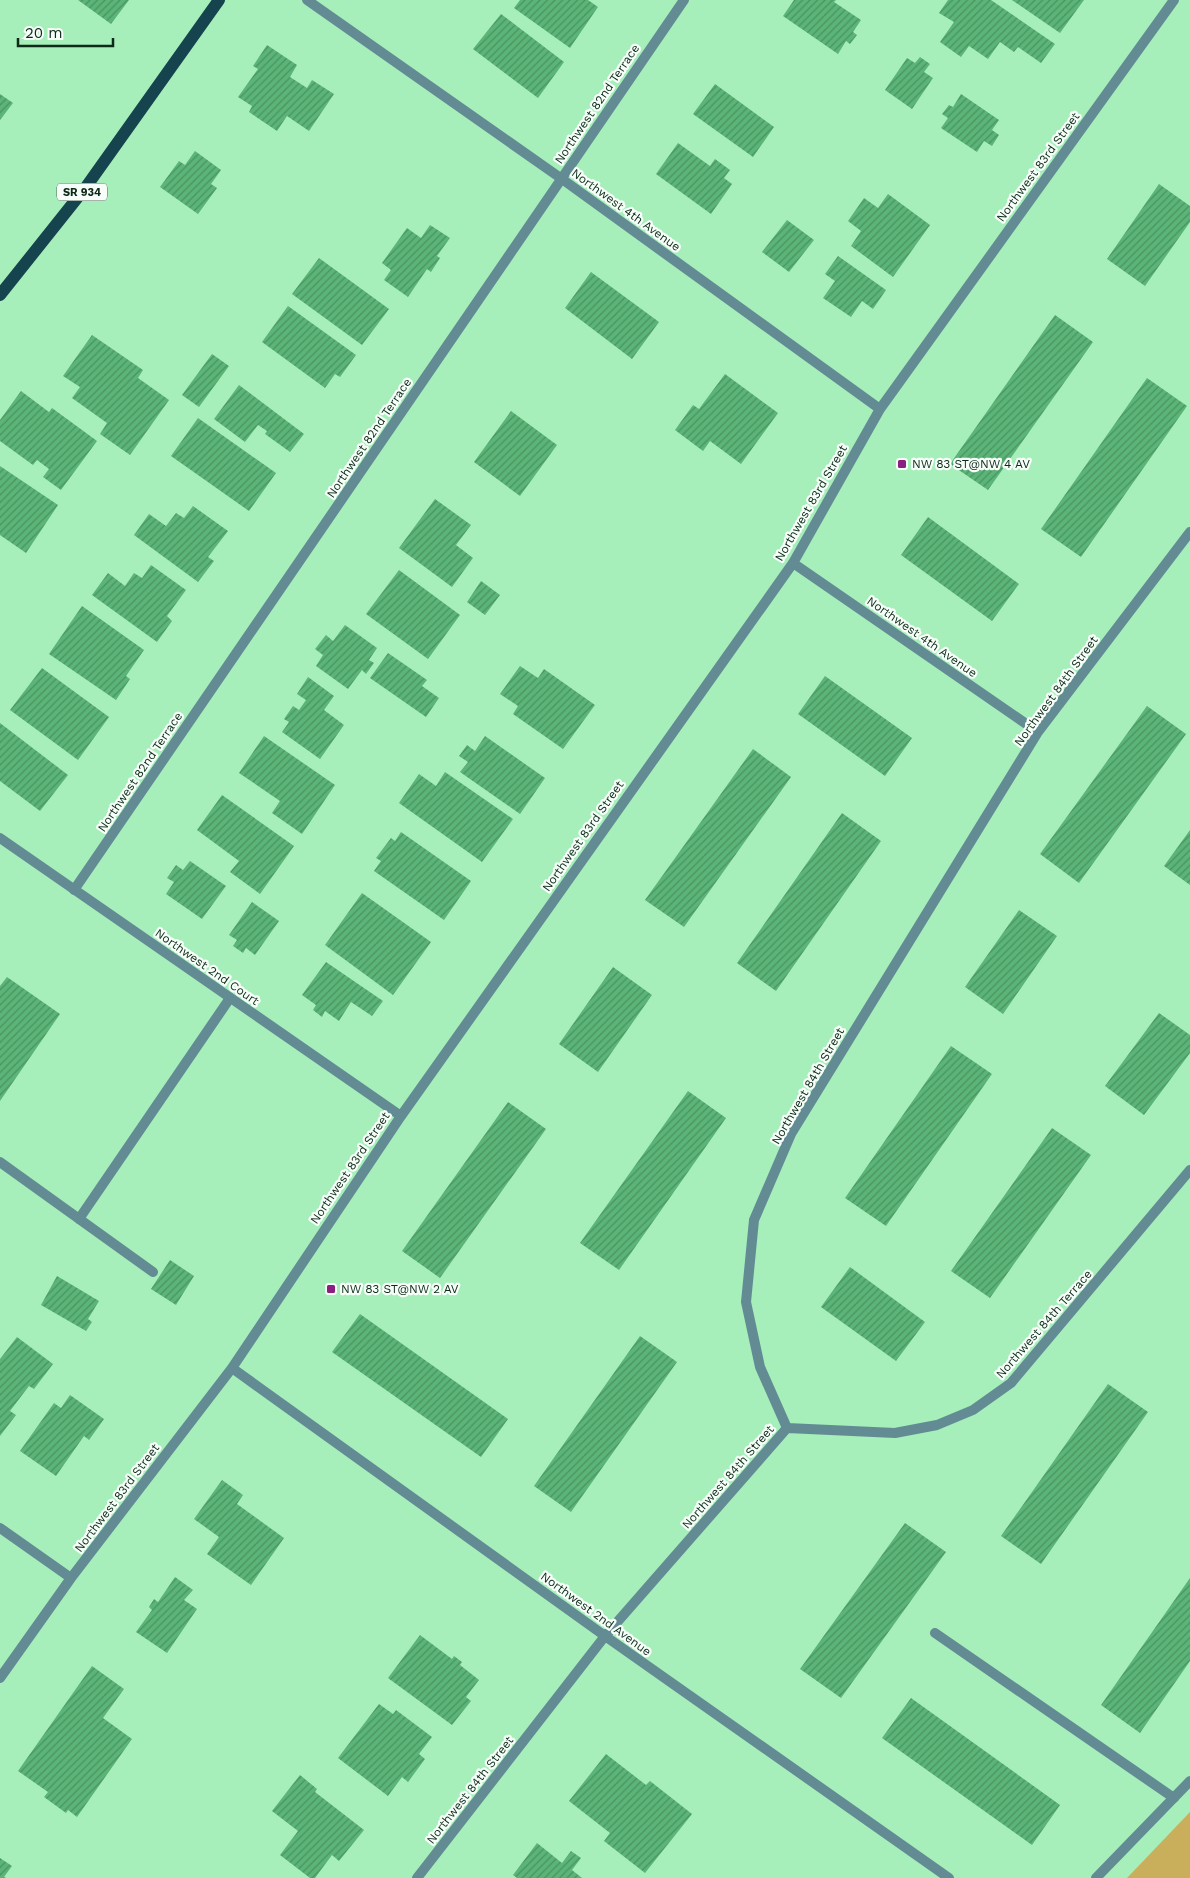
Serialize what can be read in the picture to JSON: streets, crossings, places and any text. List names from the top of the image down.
{
  "streets": {
    "main road": ["SR 934"],
    "street": [
      "Northwest 82nd Terrace",
      "Northwest 83rd Street",
      "Northwest 4th Avenue",
      "Northwest 84th Street",
      "Northwest 2nd Court",
      "Northwest 84th Terrace",
      "Northwest 2nd Avenue"
    ]
  },
  "crossings": [
    ["Northwest 82nd Terrace", "Northwest 4th Avenue"],
    ["Northwest 82nd Terrace", "Northwest 2nd Court"],
    ["Northwest 83rd Street", "Northwest 4th Avenue"],
    ["Northwest 83rd Street", "Northwest 2nd Court"],
    ["Northwest 83rd Street", "Northwest 2nd Avenue"],
    ["Northwest 4th Avenue", "Northwest 84th Street"],
    ["Northwest 84th Street", "Northwest 84th Terrace"],
    ["Northwest 84th Street", "Northwest 2nd Avenue"]
  ],
  "places": {
    "transit": ["NW 83 ST@NW 4 AV", "NW 83 ST@NW 2 AV"]
  },
  "scale_bar": "20 m"
}
